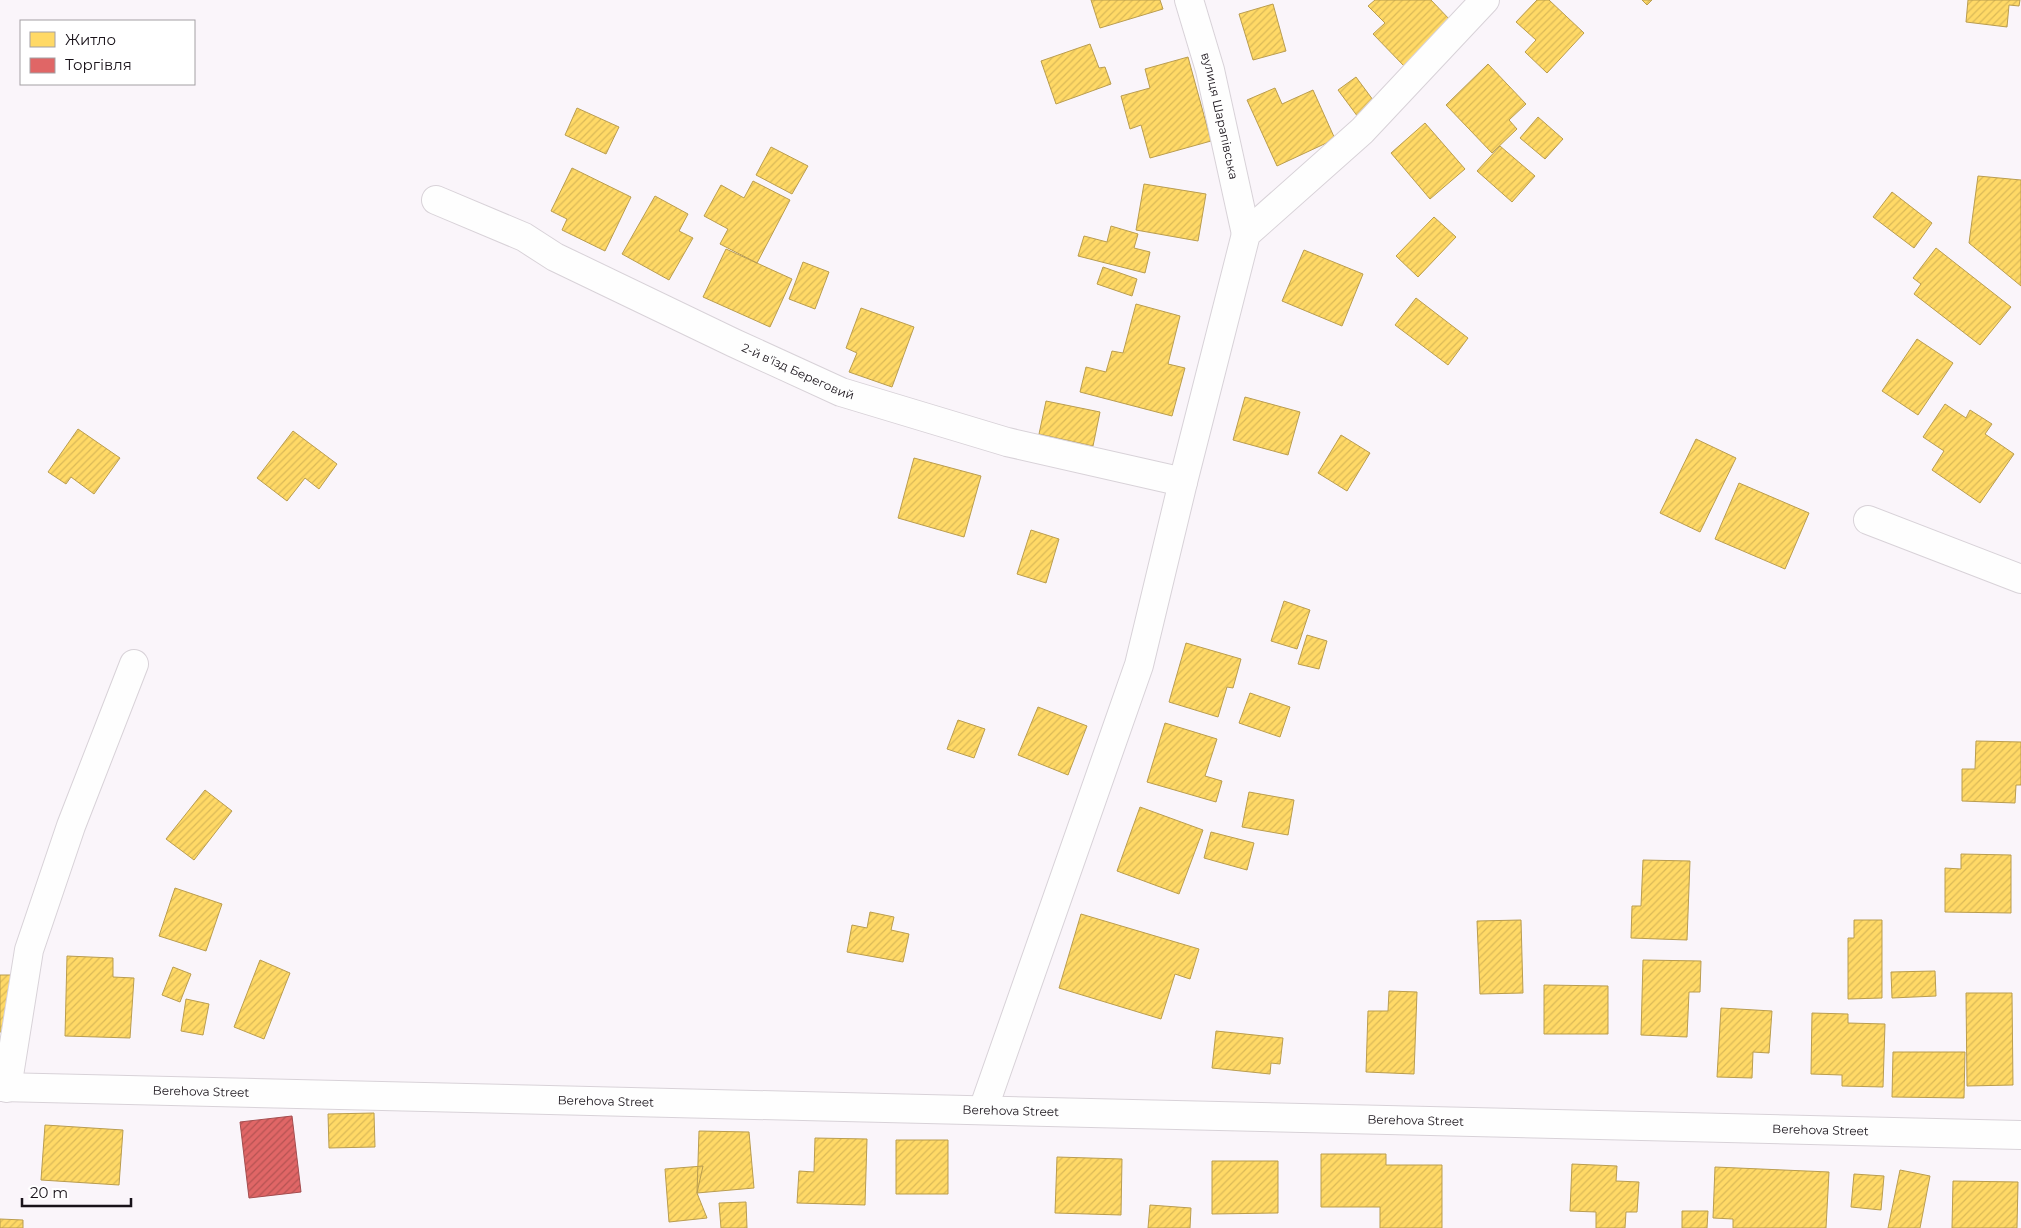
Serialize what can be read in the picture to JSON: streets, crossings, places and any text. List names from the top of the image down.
{
  "streets": {
    "street": ["вулиця Шарапівська", "2-й в'їзд Береговий", "Berehova Street"]
  },
  "legend": ["Житло", "Торгівля"],
  "scale_bar": "20 m"
}
